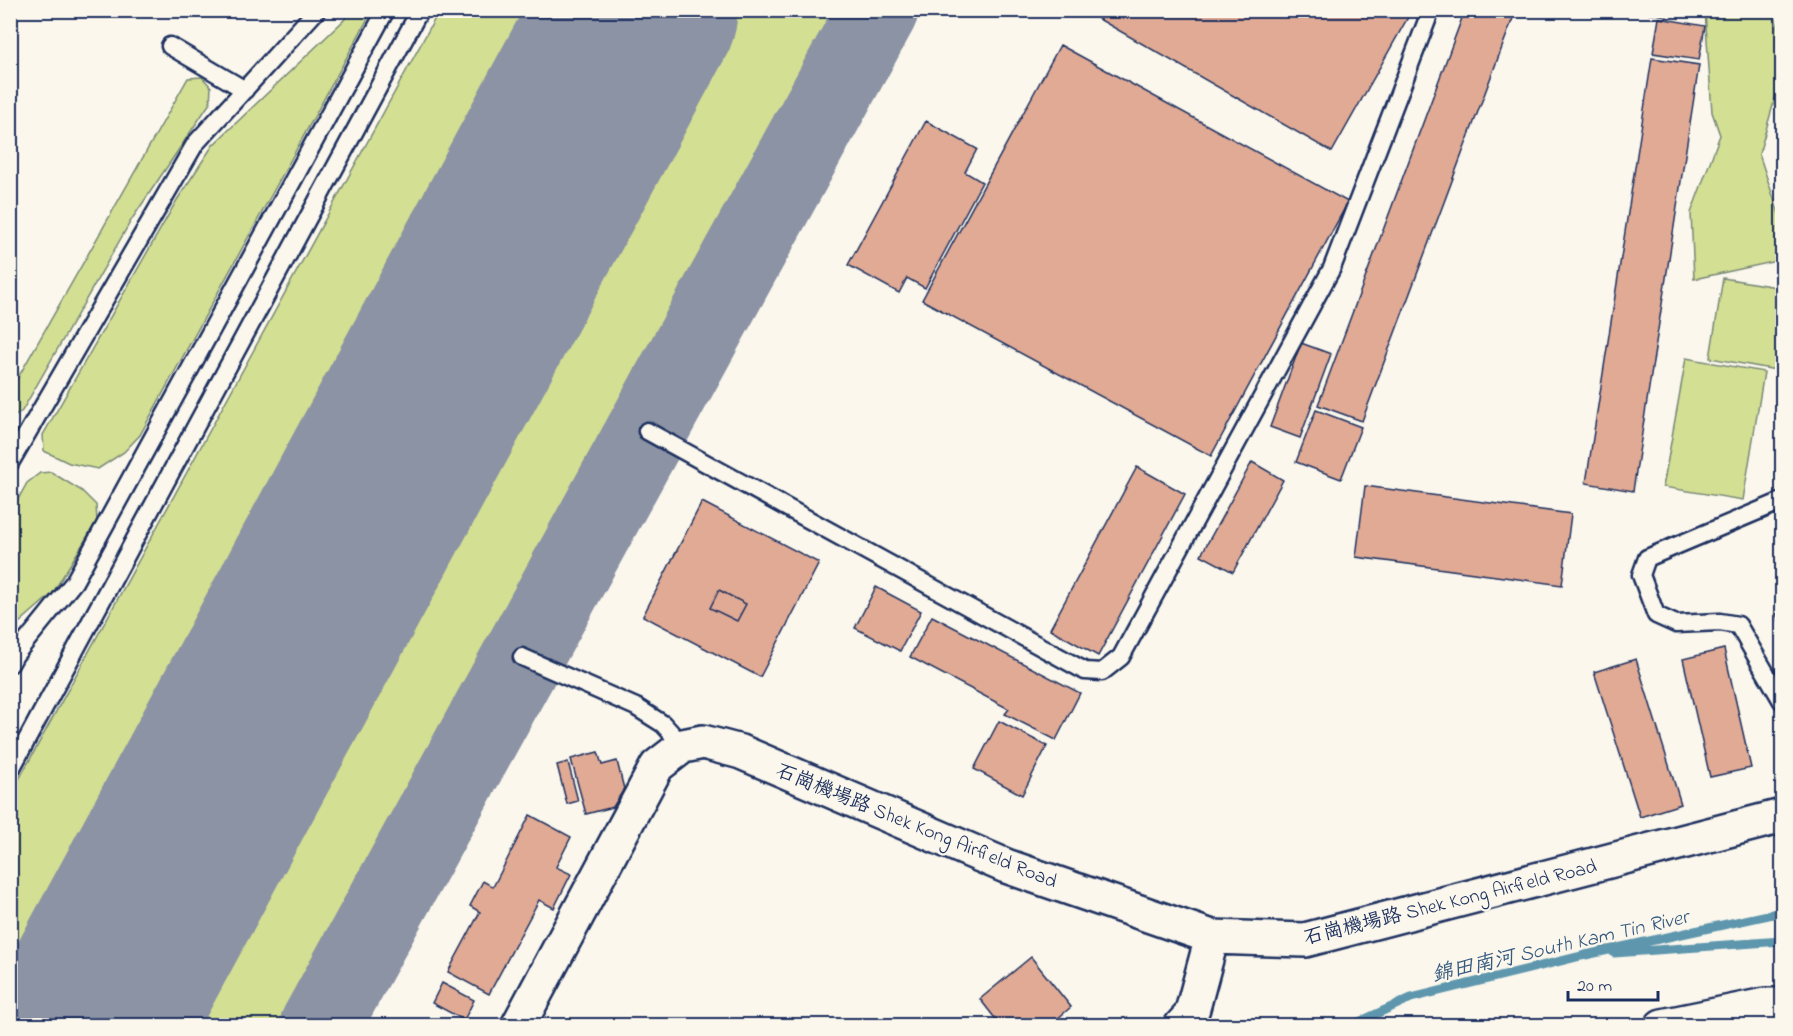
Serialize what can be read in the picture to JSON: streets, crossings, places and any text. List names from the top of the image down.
{
  "streets": {
    "street": ["石崗機場路 Shek Kong Airfield Road"]
  },
  "water": ["錦田南河 South Kam Tin River"],
  "scale_bar": "20 m"
}
